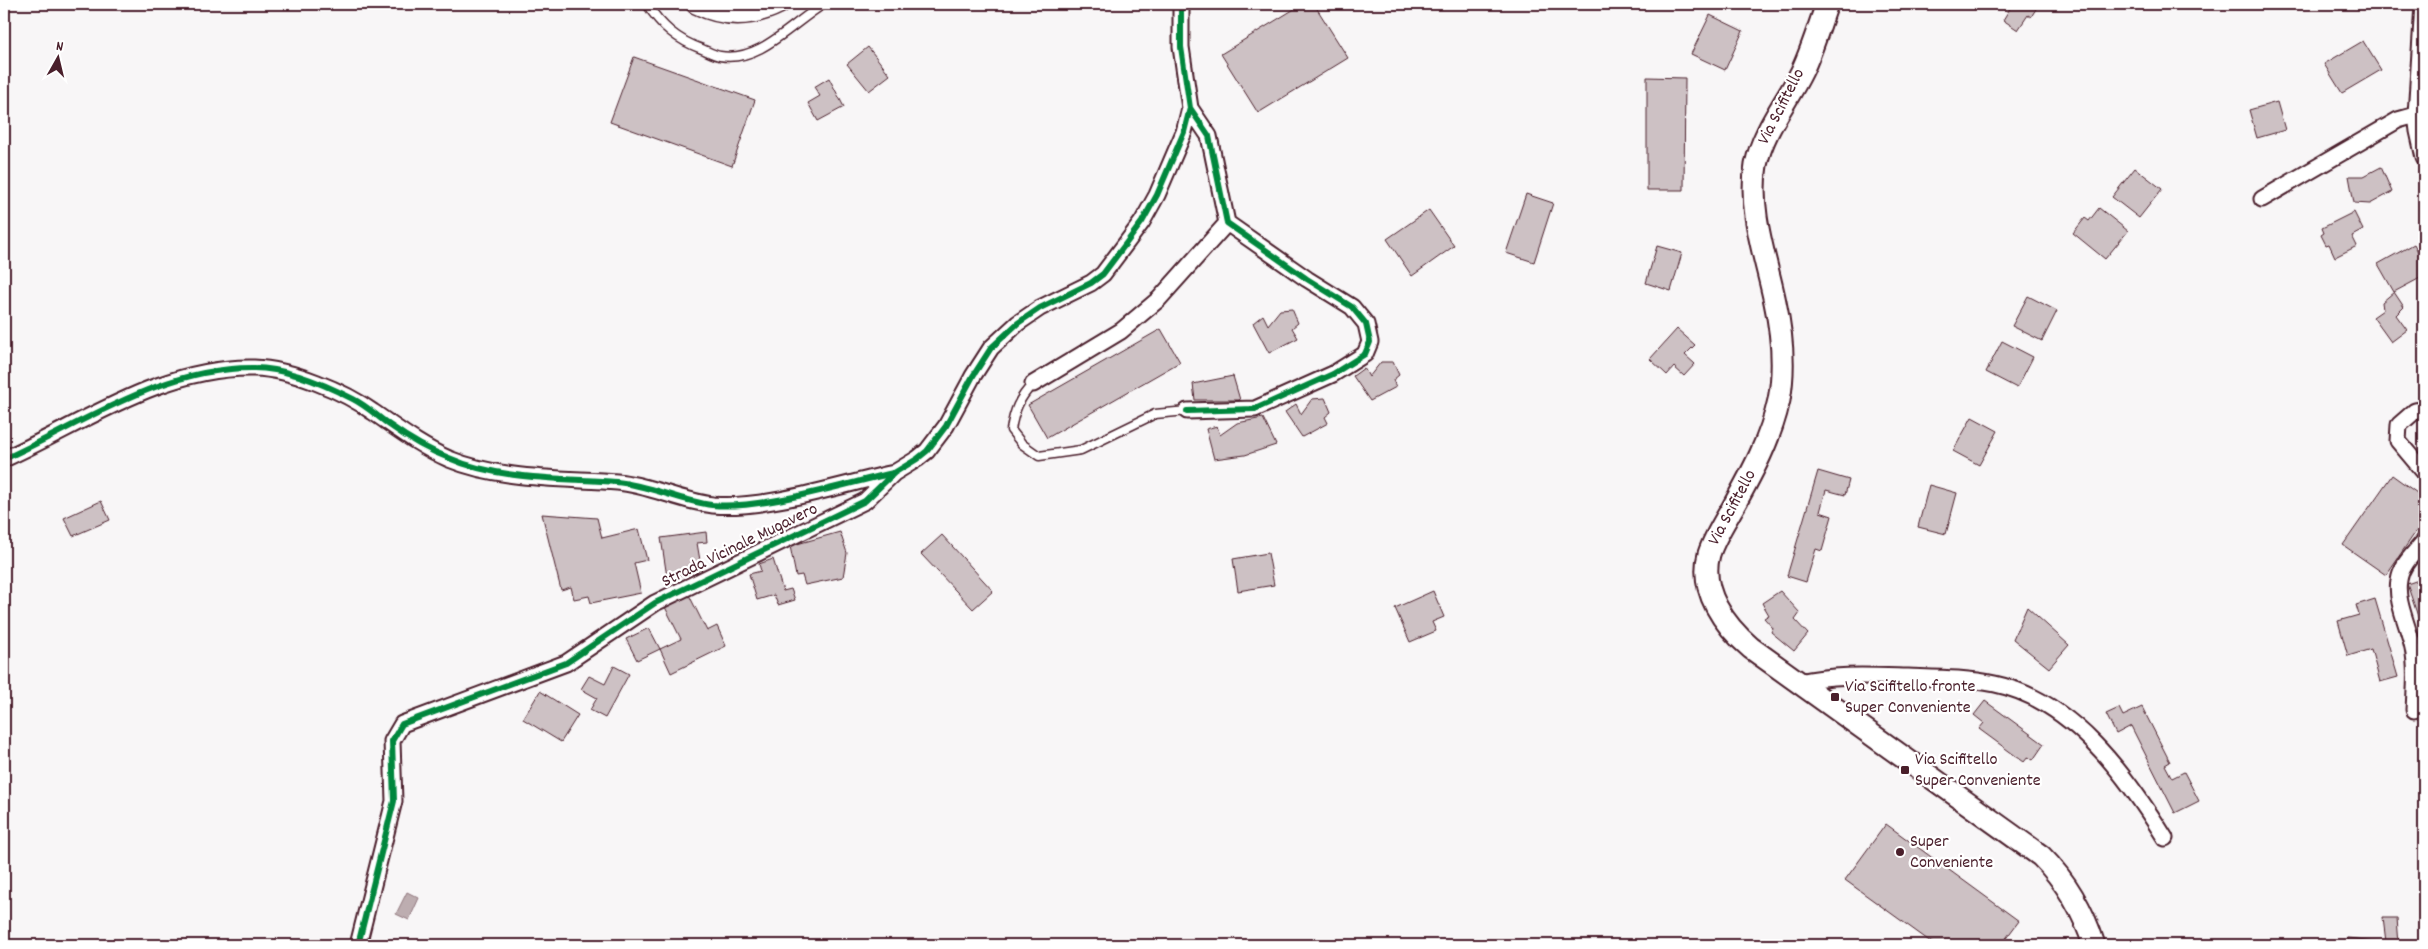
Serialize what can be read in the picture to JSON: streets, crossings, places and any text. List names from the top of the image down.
{
  "streets": {
    "main road": ["Via Scifitello"],
    "street": ["Strada Vicinale Mugavero"]
  },
  "places": {
    "transit": ["Via Scifitello fronte Super Conveniente", "Via Scifitello Super Conveniente"],
    "other": ["Super Conveniente"]
  },
  "north": "top"
}
